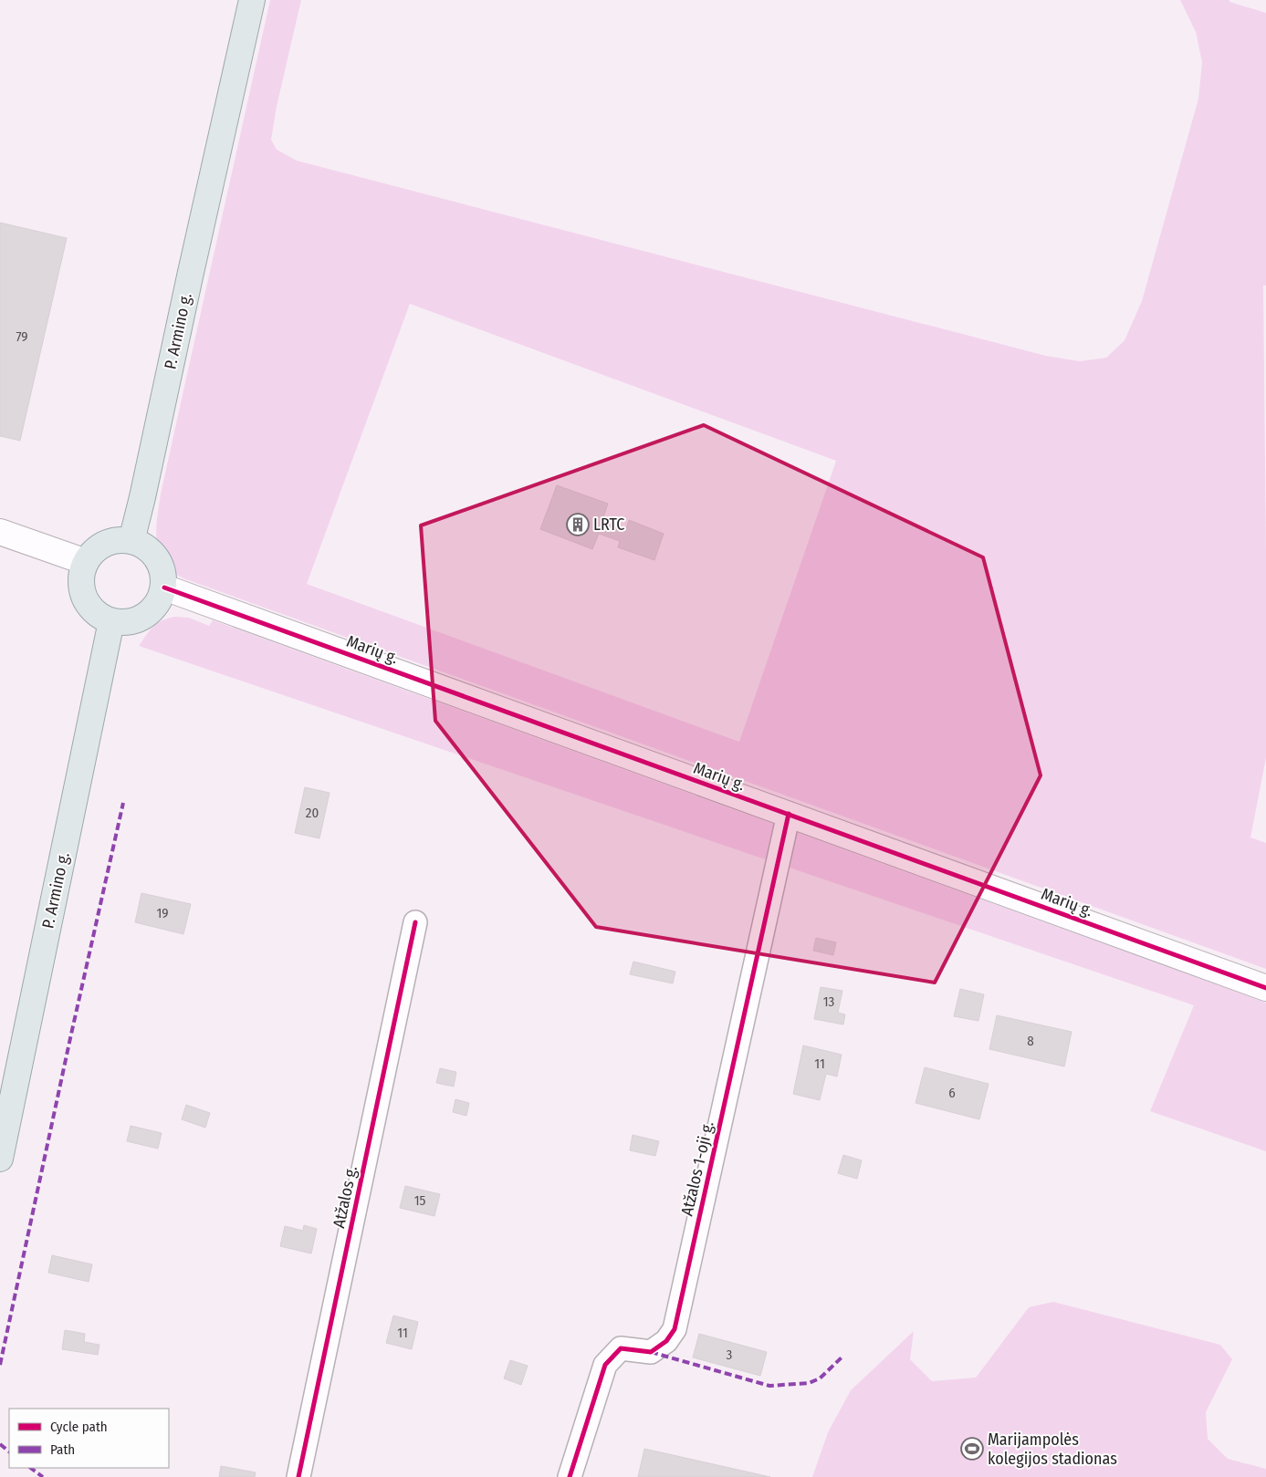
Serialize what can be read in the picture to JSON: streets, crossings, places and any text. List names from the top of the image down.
{
  "streets": {
    "main road": ["P. Armino g."],
    "street": ["Marių g.", "Atžalos 1-oji g.", "Atžalos g."]
  },
  "crossings": [
    ["P. Armino g.", "Marių g."],
    ["Marių g.", "Atžalos 1-oji g."]
  ],
  "places": {
    "building": ["LRTC"],
    "sports": ["Marijampolės kolegijos stadionas"]
  },
  "house_numbers": [
    "79",
    "20",
    "19",
    "13",
    "8",
    "11",
    "6",
    "15",
    "11",
    "3"
  ],
  "legend": ["Cycle path", "Path"]
}
